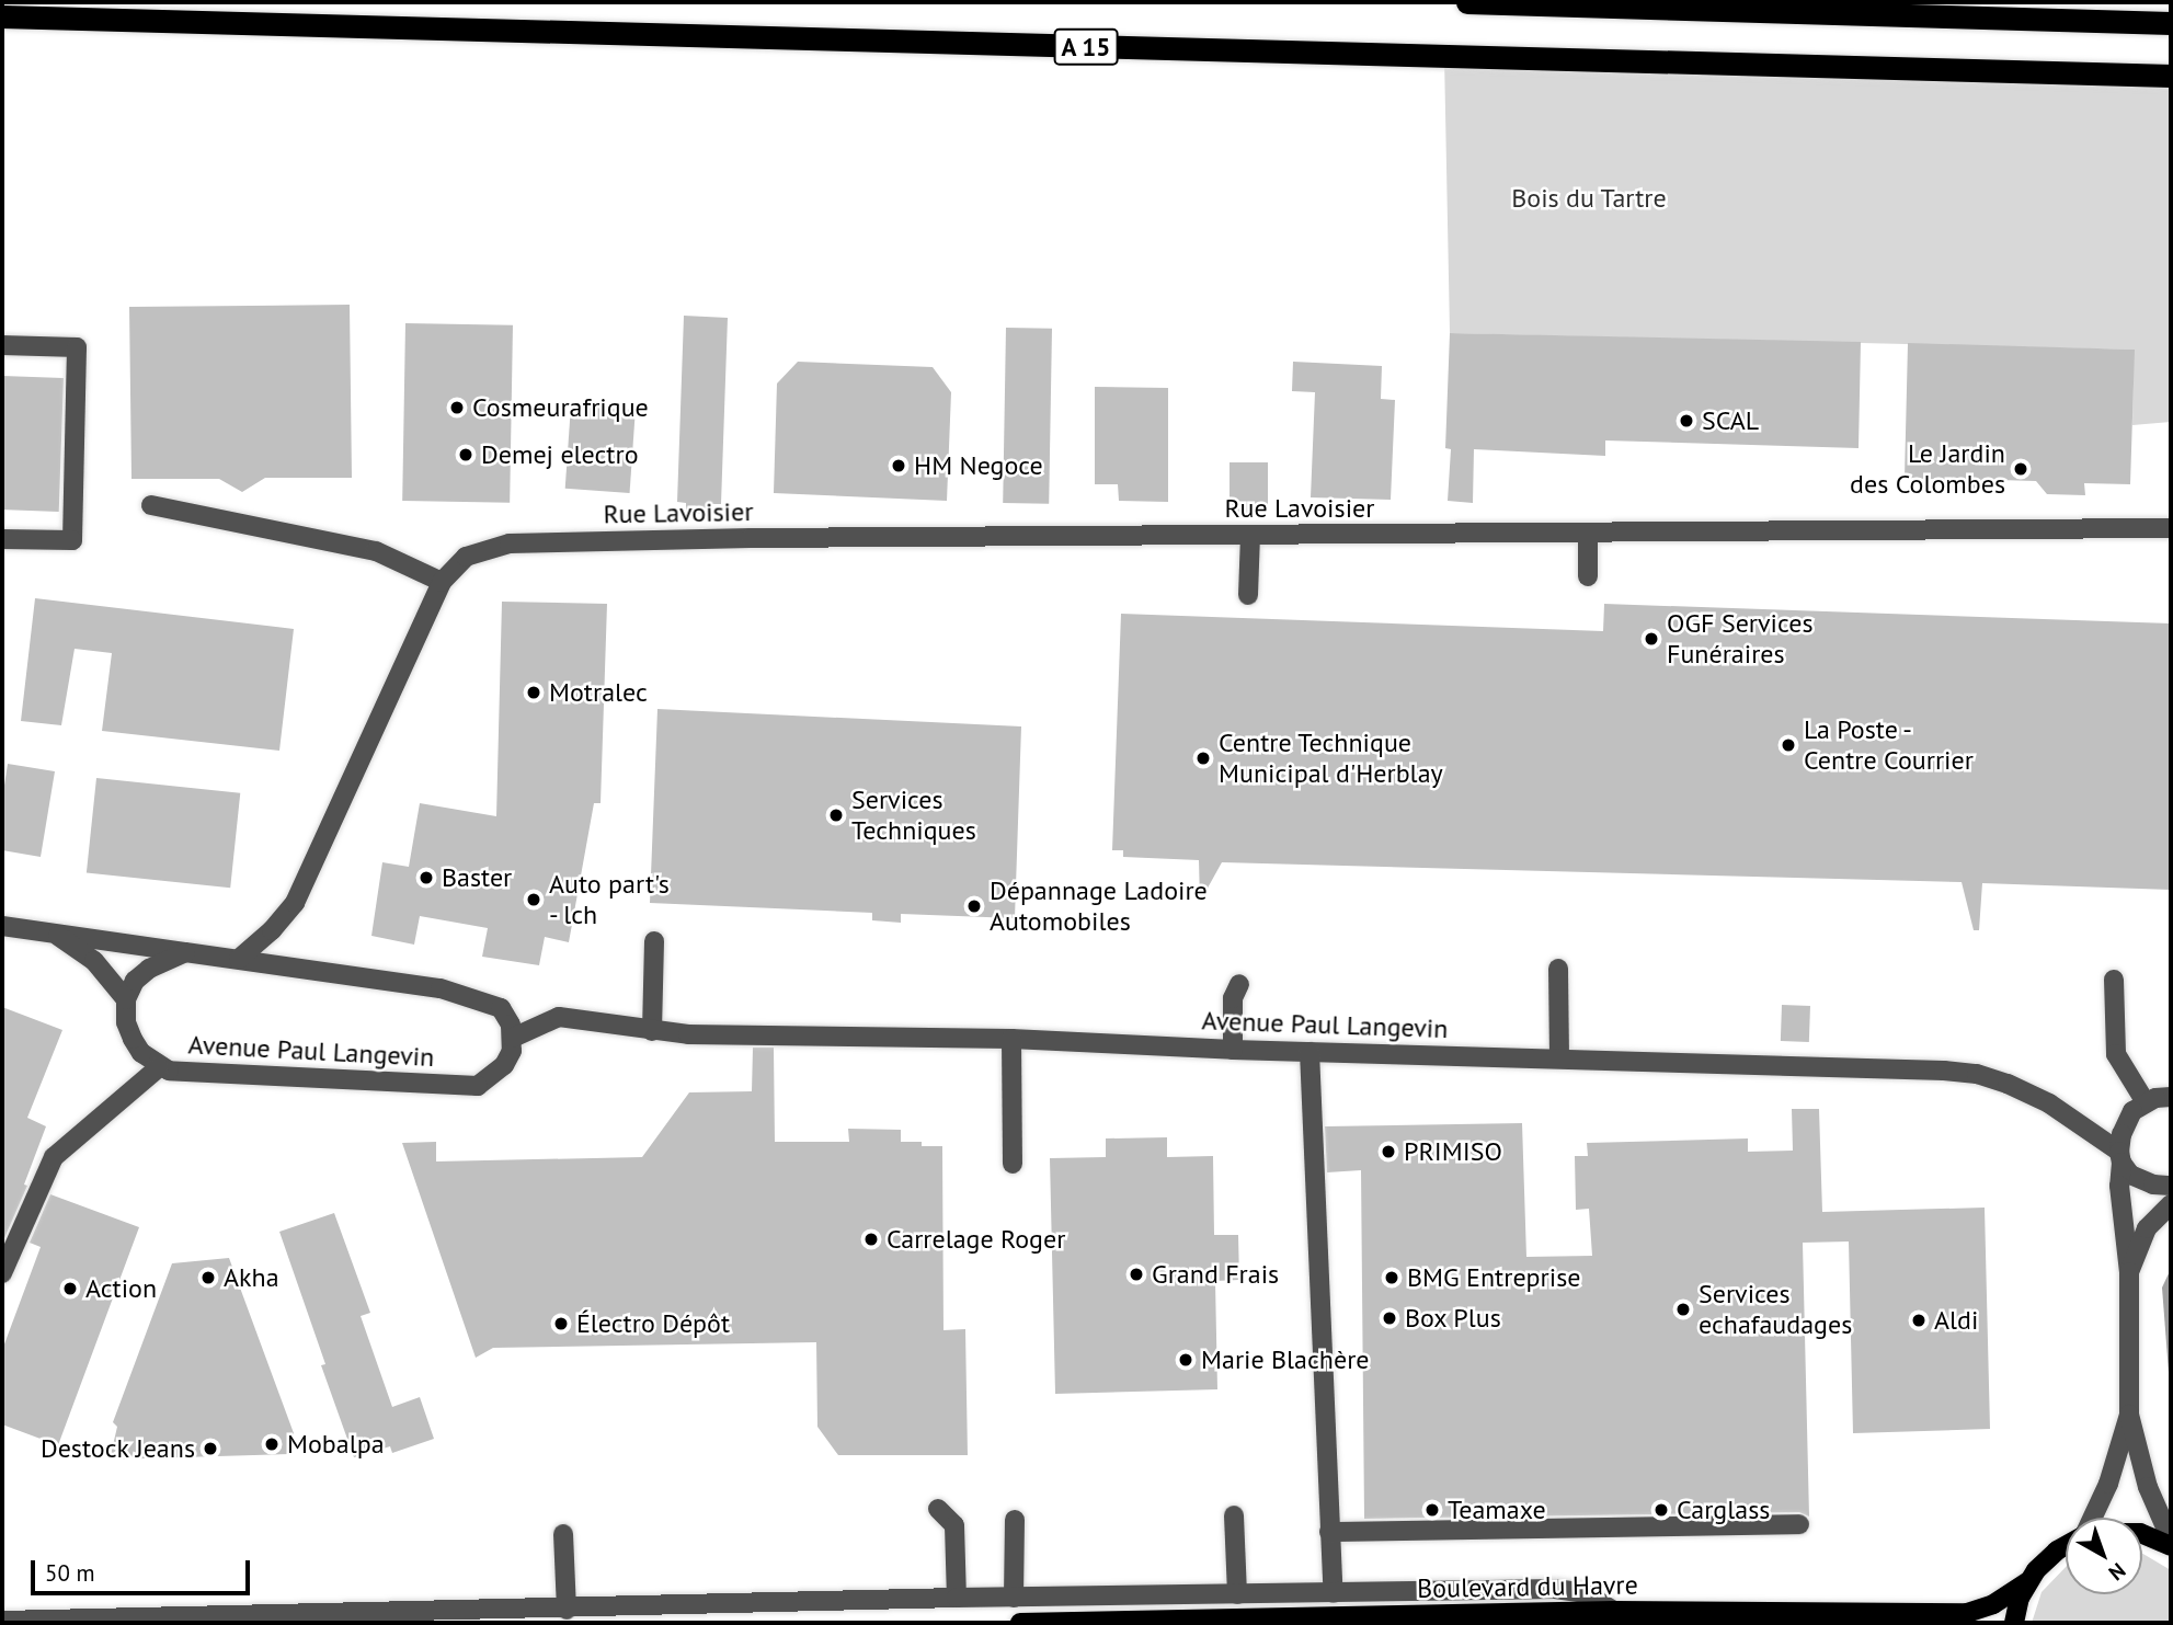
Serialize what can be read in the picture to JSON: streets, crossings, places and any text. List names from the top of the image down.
{
  "streets": {
    "highway": ["A 15"],
    "main road": ["Boulevard du Havre"],
    "street": ["Rue Lavoisier", "Avenue Paul Langevin"]
  },
  "parks": ["Bois du Tartre"],
  "places": [
    "Cosmeurafrique",
    "SCAL",
    "Demej electro",
    "HM Negoce",
    "Le Jardin des Colombes",
    "OGF Services Funéraires",
    "Motralec",
    "La Poste - Centre Courrier",
    "Centre Technique Municipal d'Herblay",
    "Services Techniques",
    "Baster",
    "Auto part's - lch",
    "Dépannage Ladoire Automobiles",
    "PRIMISO",
    "Carrelage Roger",
    "Grand Frais",
    "Akha",
    "BMG Entreprise",
    "Action",
    "Services echafaudages",
    "Box Plus",
    "Aldi",
    "Électro Dépôt",
    "Marie Blachère",
    "Mobalpa",
    "Destock Jeans",
    "Teamaxe",
    "Carglass"
  ],
  "scale_bar": "50 m",
  "north": "bottom right"
}
